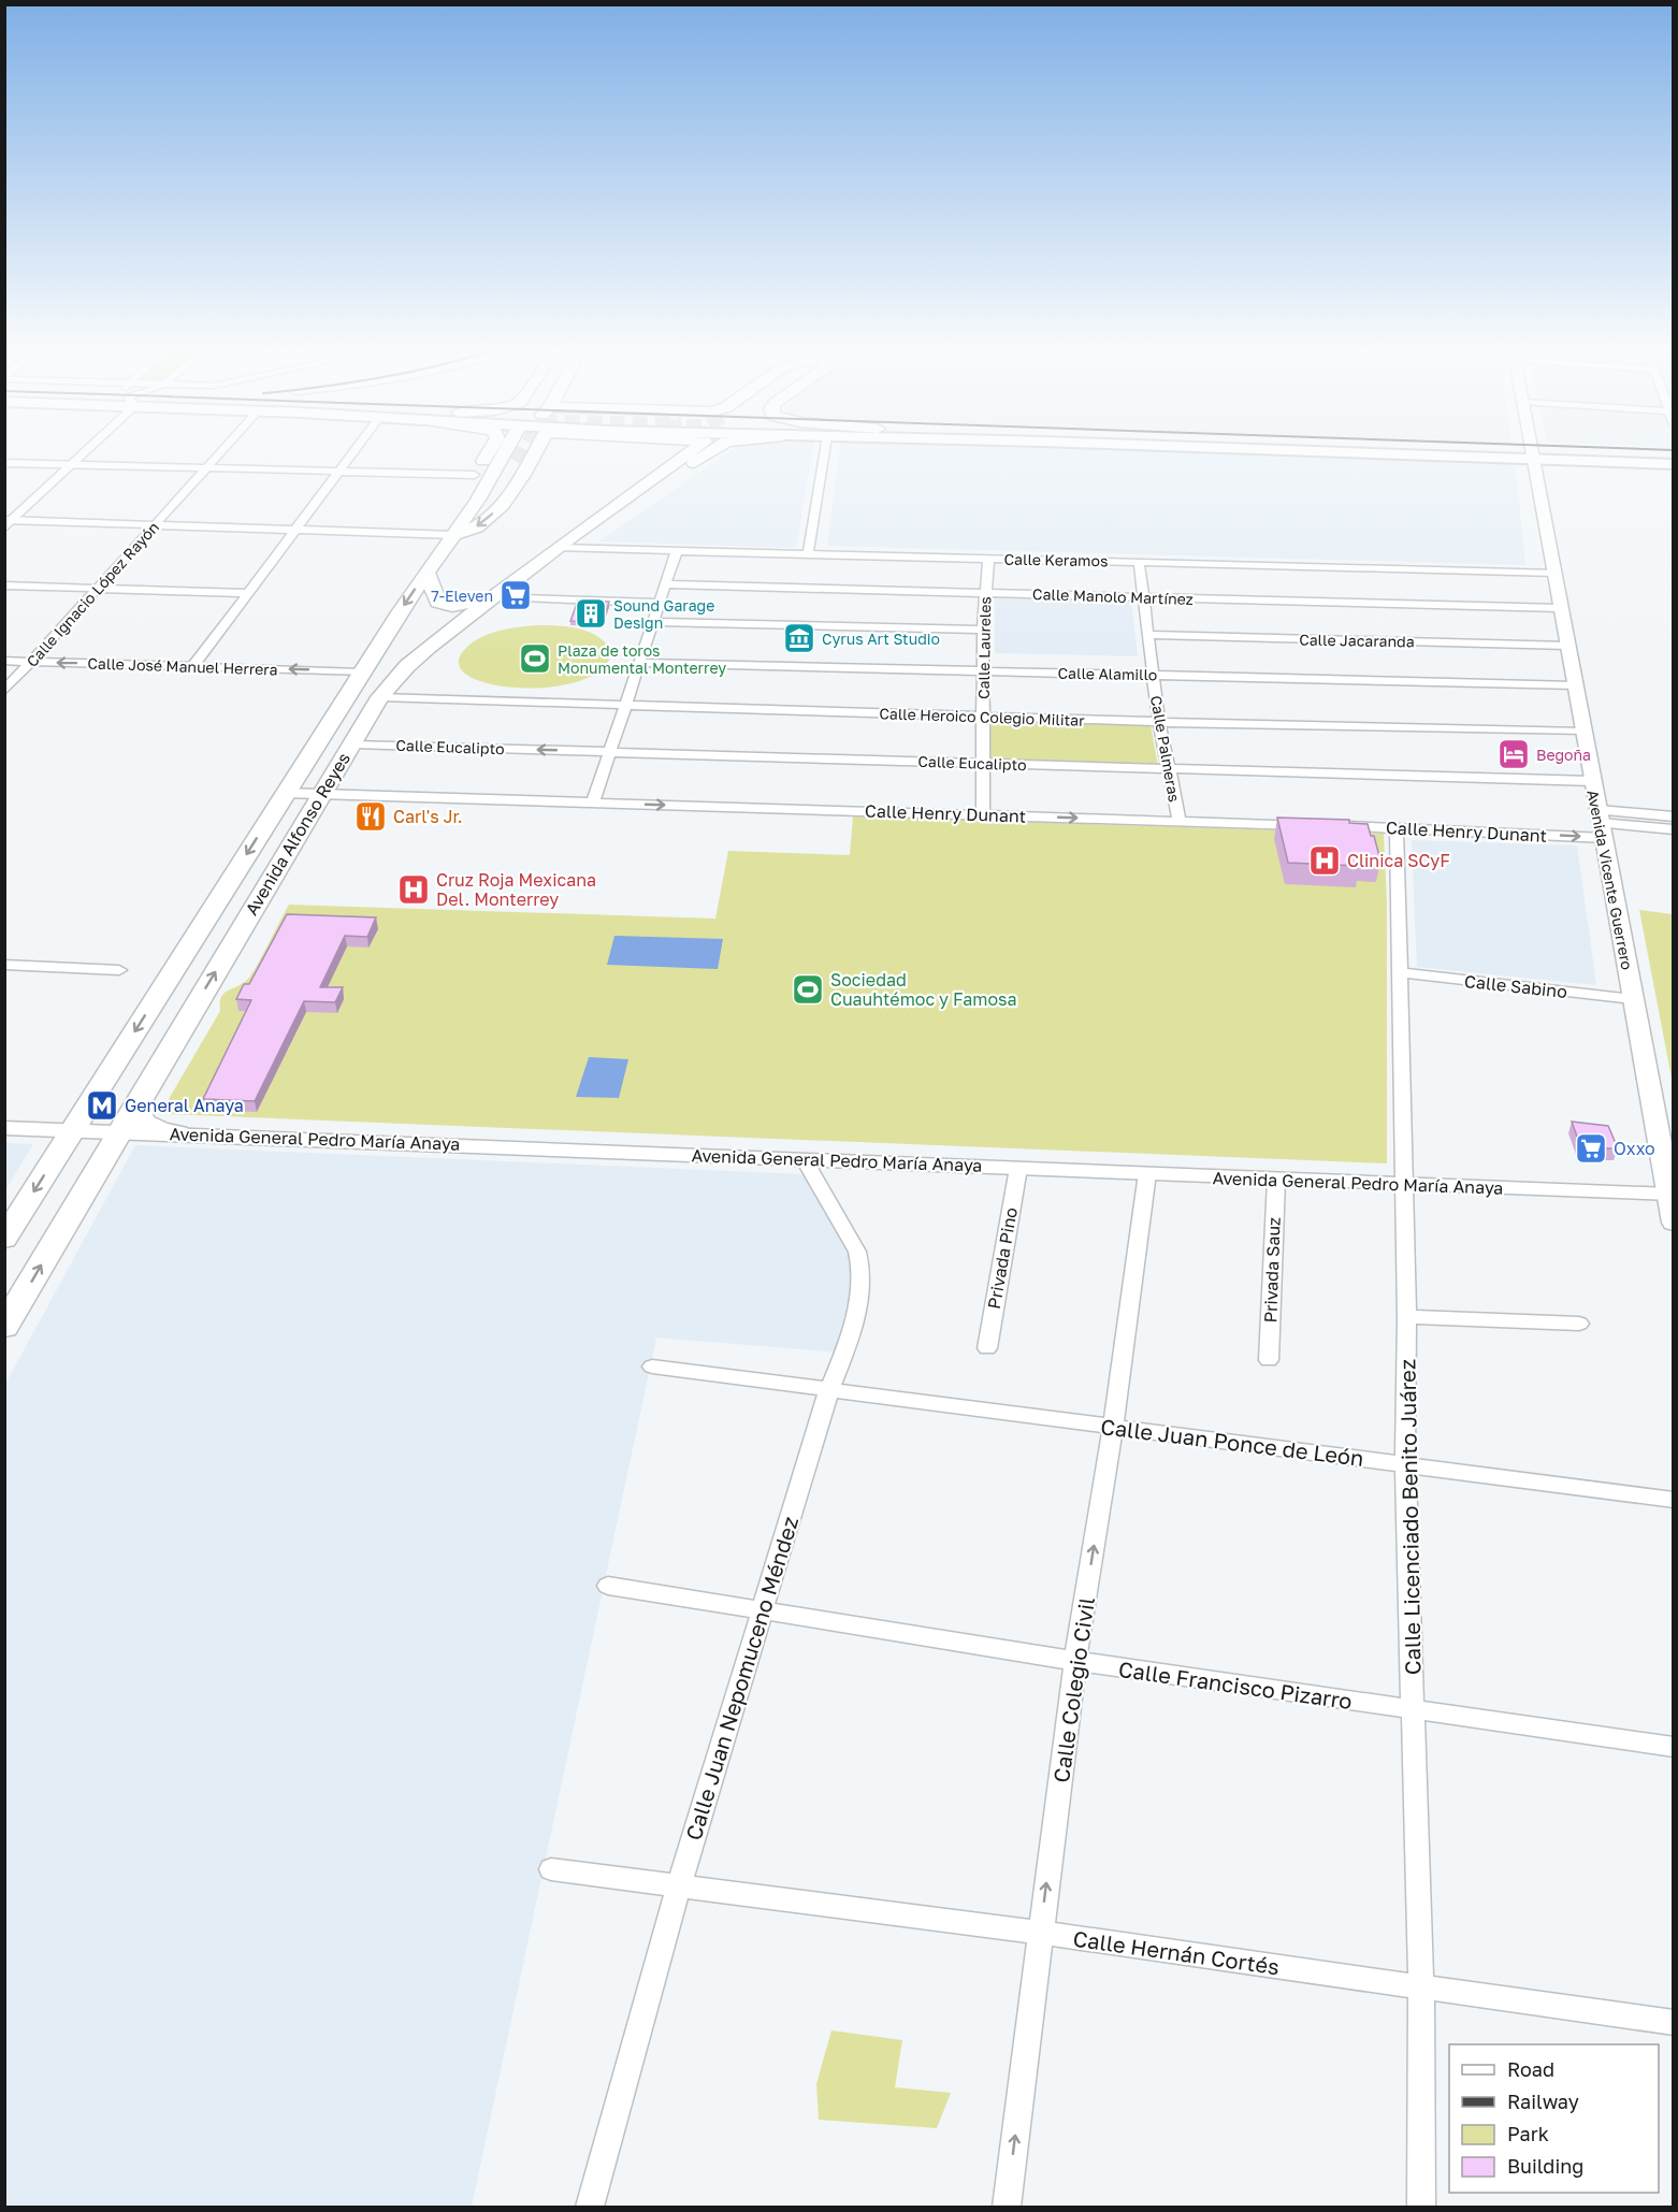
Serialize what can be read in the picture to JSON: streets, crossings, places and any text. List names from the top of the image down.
{
  "streets": {
    "highway": ["Avenida Alfonso Reyes"],
    "main road": ["Avenida Vicente Guerrero"],
    "street": [
      "Calle Keramos",
      "Calle Ignacio López Rayón",
      "Calle Manolo Martínez",
      "Calle Jacaranda",
      "Calle Laureles",
      "Calle José Manuel Herrera",
      "Calle Alamillo",
      "Calle Heroico Colegio Militar",
      "Calle Eucalipto",
      "Calle Palmeras",
      "Calle Henry Dunant",
      "Calle Sabino",
      "Avenida General Pedro María Anaya",
      "Privada Pino",
      "Privada Sauz",
      "Calle Juan Ponce de León",
      "Calle Licenciado Benito Juárez",
      "Calle Juan Nepomuceno Méndez",
      "Calle Francisco Pizarro",
      "Calle Colegio Civil",
      "Calle Hernán Cortés"
    ]
  },
  "crossings": [
    ["Calle Keramos", "Calle Laureles"],
    ["Calle Keramos", "Calle Palmeras"],
    ["Calle Keramos", "Avenida Alfonso Reyes"],
    ["Calle Keramos", "Avenida Vicente Guerrero"],
    ["Calle Ignacio López Rayón", "Calle José Manuel Herrera"],
    ["Calle Manolo Martínez", "Calle Laureles"],
    ["Calle Manolo Martínez", "Calle Palmeras"],
    ["Calle Manolo Martínez", "Avenida Vicente Guerrero"],
    ["Calle Jacaranda", "Calle Palmeras"],
    ["Calle Jacaranda", "Avenida Vicente Guerrero"],
    ["Calle Laureles", "Calle Alamillo"],
    ["Calle Laureles", "Calle Heroico Colegio Militar"],
    ["Calle Laureles", "Calle Eucalipto"],
    ["Calle Laureles", "Calle Henry Dunant"],
    ["Calle José Manuel Herrera", "Avenida Alfonso Reyes"],
    ["Calle Alamillo", "Calle Palmeras"],
    ["Calle Alamillo", "Avenida Vicente Guerrero"],
    ["Calle Heroico Colegio Militar", "Calle Palmeras"],
    ["Calle Heroico Colegio Militar", "Avenida Alfonso Reyes"],
    ["Calle Heroico Colegio Militar", "Avenida Vicente Guerrero"],
    ["Calle Eucalipto", "Calle Palmeras"],
    ["Calle Eucalipto", "Avenida Alfonso Reyes"],
    ["Calle Eucalipto", "Avenida Vicente Guerrero"],
    ["Calle Palmeras", "Calle Henry Dunant"],
    ["Calle Henry Dunant", "Avenida Alfonso Reyes"],
    ["Calle Henry Dunant", "Avenida Vicente Guerrero"],
    ["Calle Henry Dunant", "Calle Licenciado Benito Juárez"],
    ["Avenida Alfonso Reyes", "Avenida General Pedro María Anaya"],
    ["Avenida Vicente Guerrero", "Calle Sabino"],
    ["Avenida Vicente Guerrero", "Avenida General Pedro María Anaya"],
    ["Calle Sabino", "Calle Licenciado Benito Juárez"],
    ["Avenida General Pedro María Anaya", "Privada Pino"],
    ["Avenida General Pedro María Anaya", "Privada Sauz"],
    ["Avenida General Pedro María Anaya", "Calle Licenciado Benito Juárez"],
    ["Avenida General Pedro María Anaya", "Calle Juan Nepomuceno Méndez"],
    ["Avenida General Pedro María Anaya", "Calle Colegio Civil"],
    ["Calle Juan Ponce de León", "Calle Licenciado Benito Juárez"],
    ["Calle Juan Ponce de León", "Calle Juan Nepomuceno Méndez"],
    ["Calle Juan Ponce de León", "Calle Colegio Civil"],
    ["Calle Licenciado Benito Juárez", "Calle Francisco Pizarro"],
    ["Calle Licenciado Benito Juárez", "Calle Hernán Cortés"],
    ["Calle Juan Nepomuceno Méndez", "Calle Francisco Pizarro"],
    ["Calle Juan Nepomuceno Méndez", "Calle Hernán Cortés"],
    ["Calle Francisco Pizarro", "Calle Colegio Civil"],
    ["Calle Colegio Civil", "Calle Hernán Cortés"]
  ],
  "one_way": ["Calle Henry Dunant", "Calle Colegio Civil"],
  "places": {
    "supermarket": ["7-Eleven", "Oxxo"],
    "building": ["Sound Garage Design"],
    "museum": ["Cyrus Art Studio"],
    "sports": ["Plaza de toros Monumental Monterrey", "Sociedad Cuauhtémoc y Famosa"],
    "hotel": ["Begoña"],
    "restaurant": ["Carl's Jr."],
    "hospital": ["Clinica SCyF", "Cruz Roja Mexicana Del. Monterrey"],
    "metro station": ["General Anaya"]
  },
  "legend": [
    "Road",
    "Railway",
    "Park",
    "Building"
  ]
}
